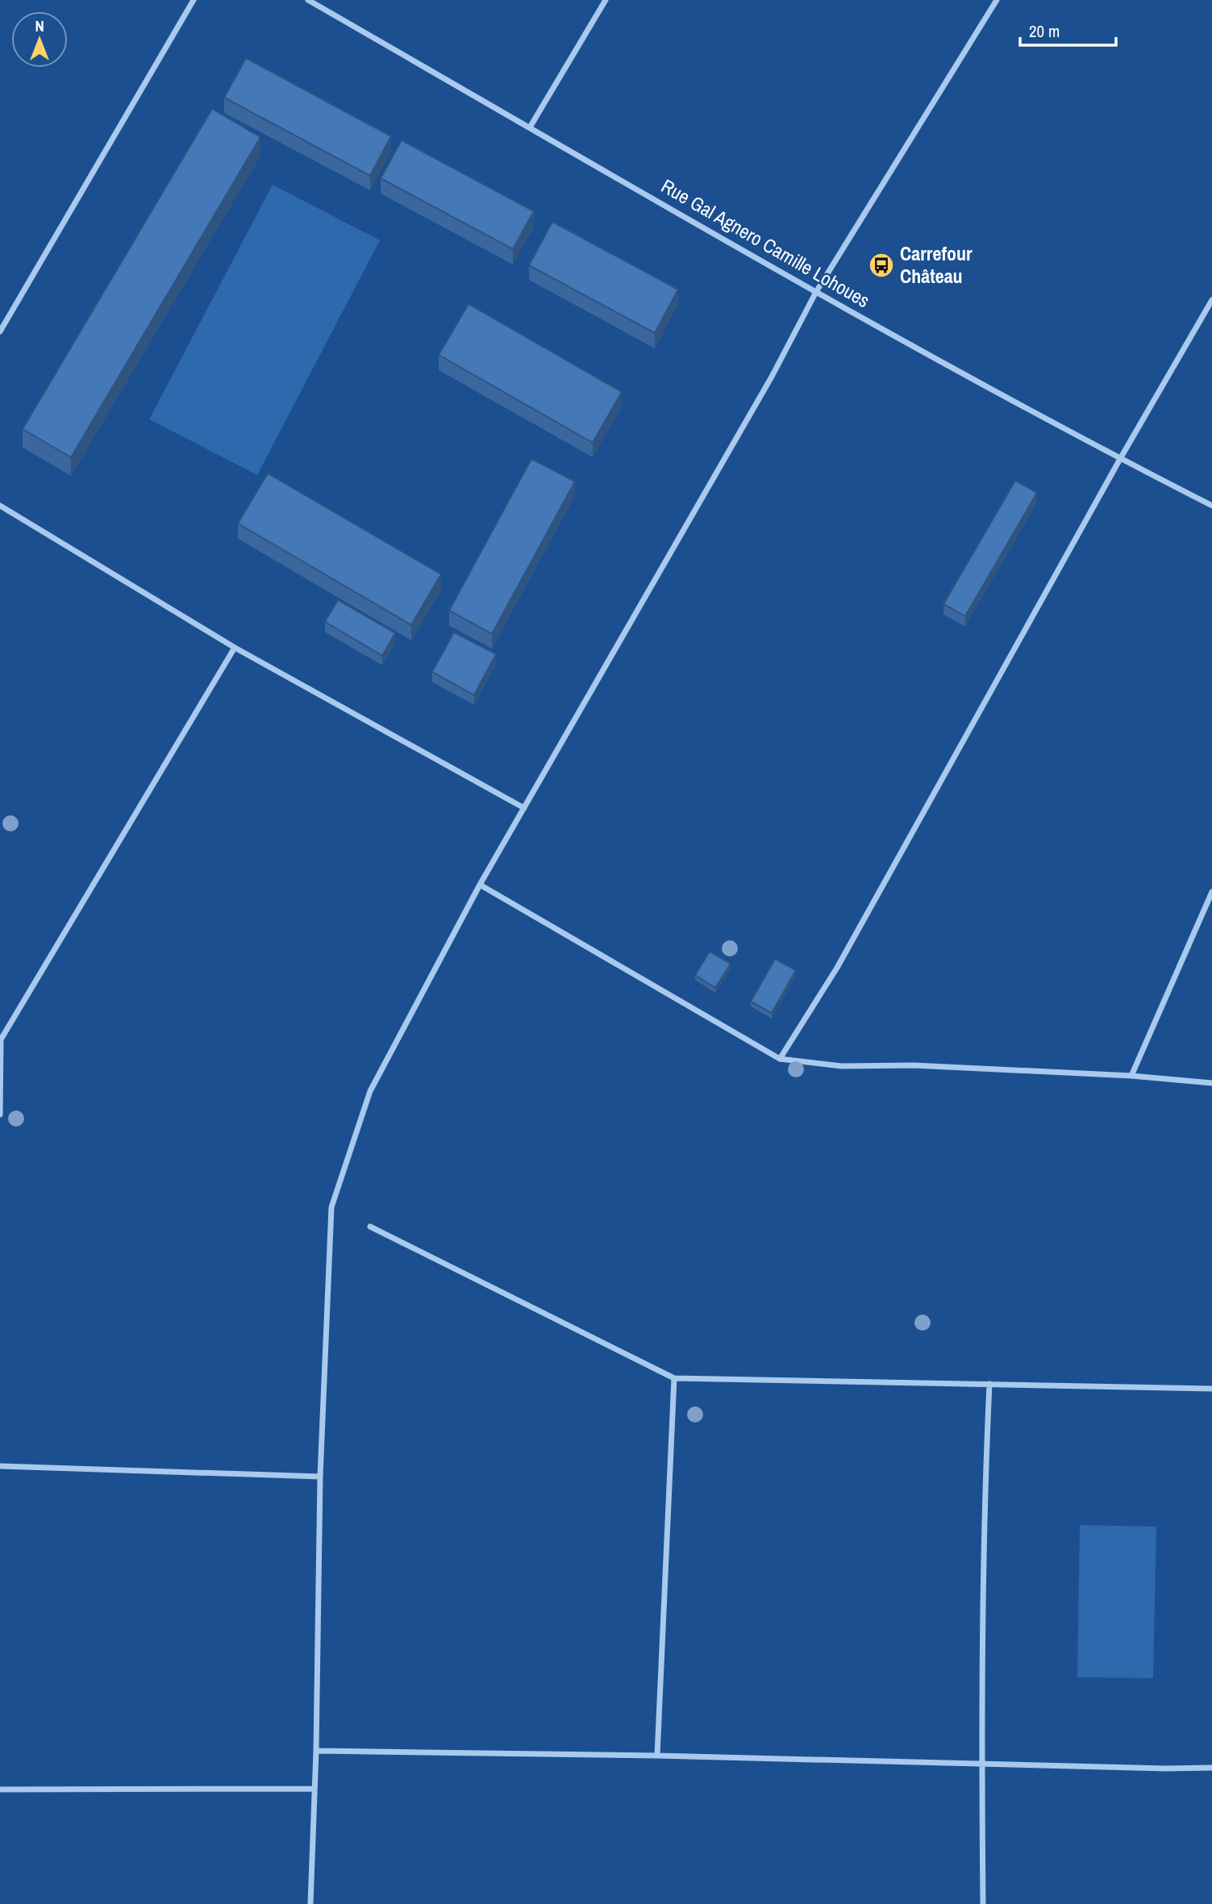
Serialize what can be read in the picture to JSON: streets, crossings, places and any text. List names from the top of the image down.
{
  "streets": {
    "street": ["Rue Gal Agnero Camille Lohoues"]
  },
  "places": {
    "bus stop": ["Carrefour Château"]
  },
  "scale_bar": "20 m",
  "north": "top"
}
